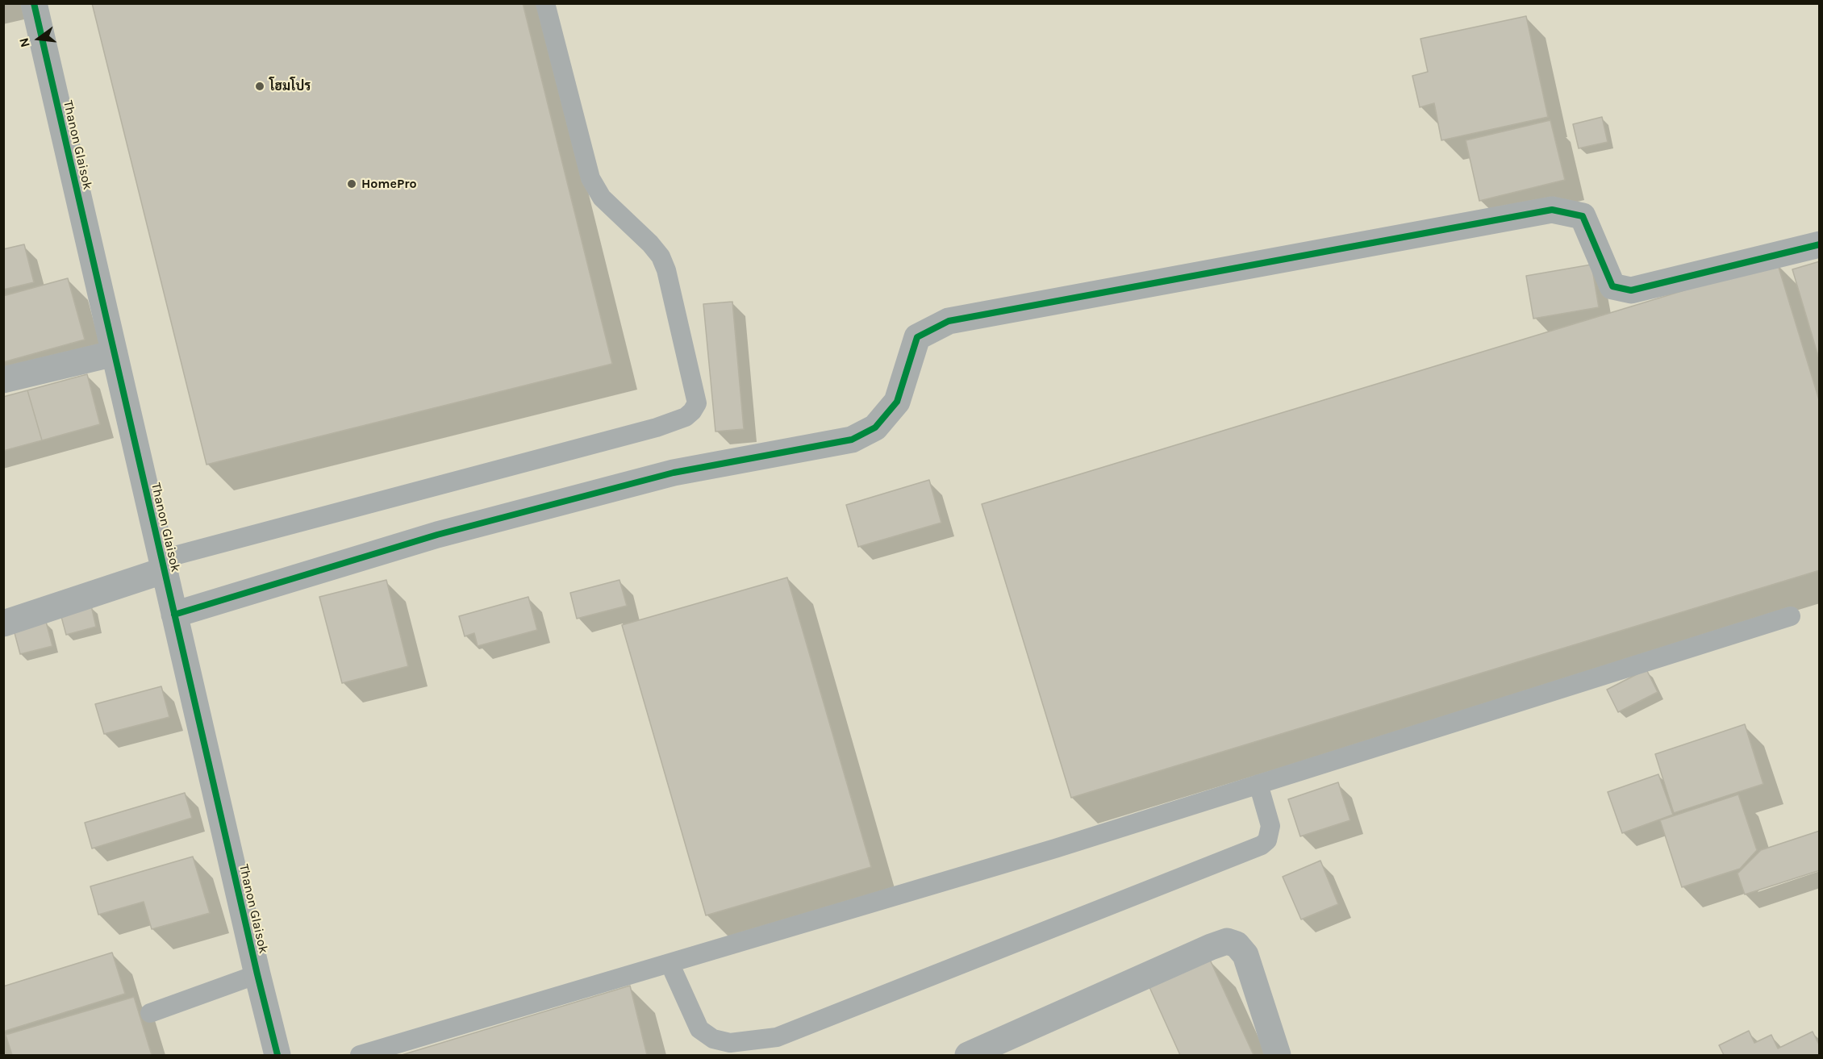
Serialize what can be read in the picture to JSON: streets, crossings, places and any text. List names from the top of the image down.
{
  "streets": {
    "street": ["Thanon Glaisok"]
  },
  "places": ["โฮมโปร", "HomePro"],
  "north": "left"
}
